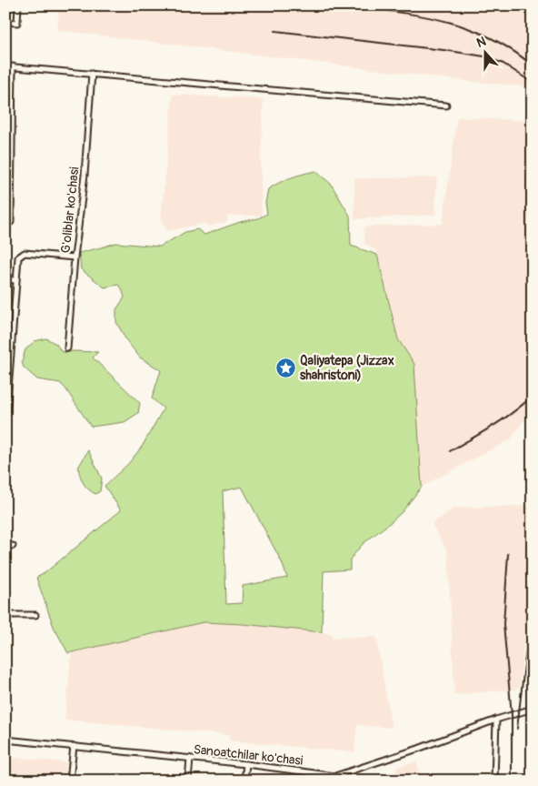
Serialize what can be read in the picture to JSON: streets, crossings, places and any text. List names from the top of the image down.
{
  "streets": {
    "street": ["G'oliblar ko'chasi", "Sanoatchilar ko'chasi"]
  },
  "places": {
    "place": ["Qaliyatepa (Jizzax shahristoni)"]
  },
  "north": "top"
}
